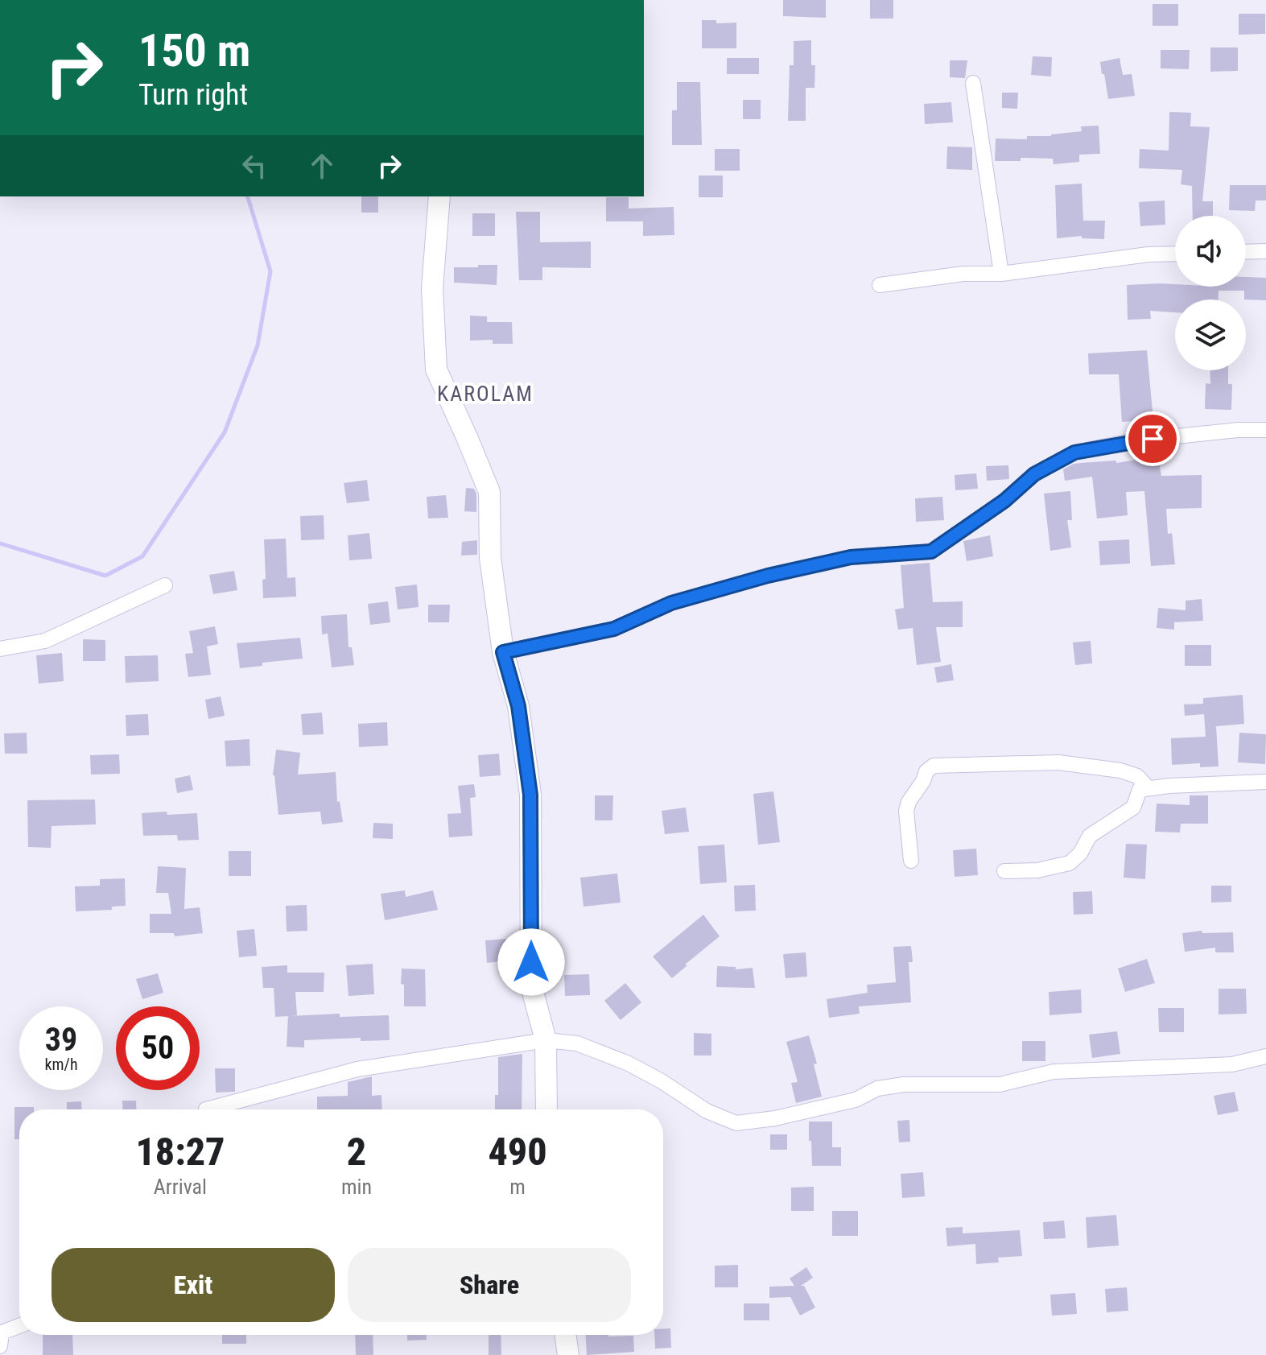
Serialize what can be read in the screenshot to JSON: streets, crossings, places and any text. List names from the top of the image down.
{
  "districts": ["KAROLAM"],
  "page": {
    "turn": ["150 m", "Turn right"],
    "speed": "39 km/h",
    "limit": "50",
    "eta": [
      "18:27",
      "Arrival",
      "2",
      "min",
      "490",
      "m"
    ],
    "buttons": ["Exit", "Share"]
  }
}
